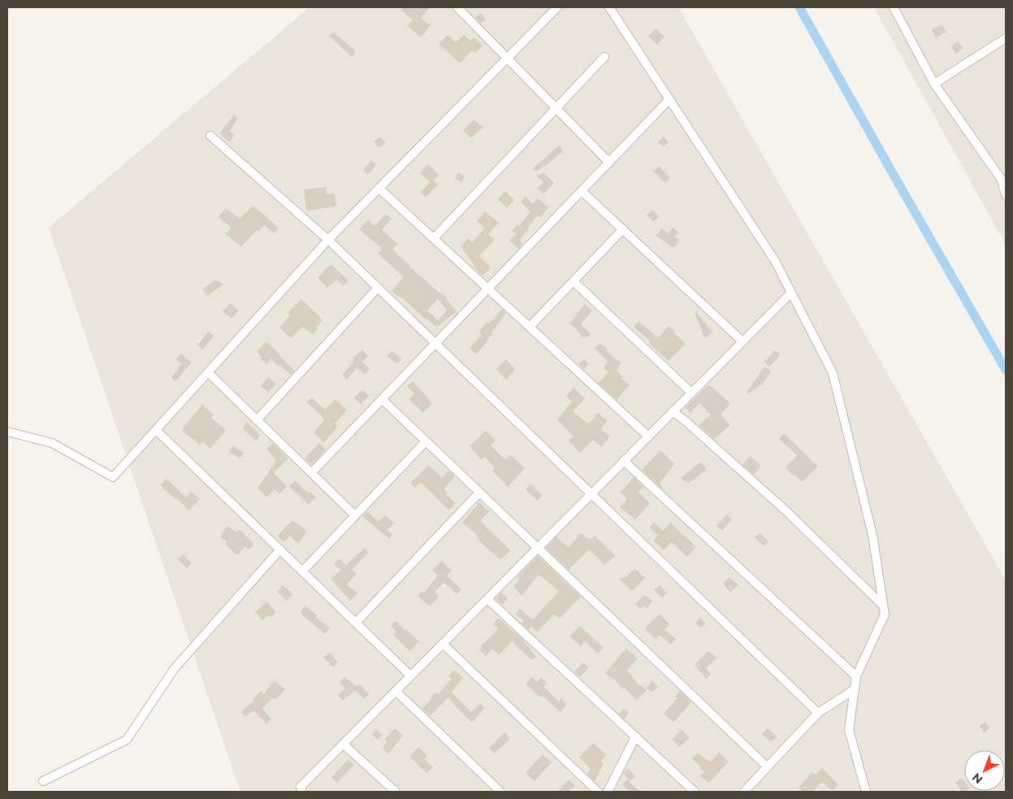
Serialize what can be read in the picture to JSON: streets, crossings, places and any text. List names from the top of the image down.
{
  "north": "bottom left"
}
